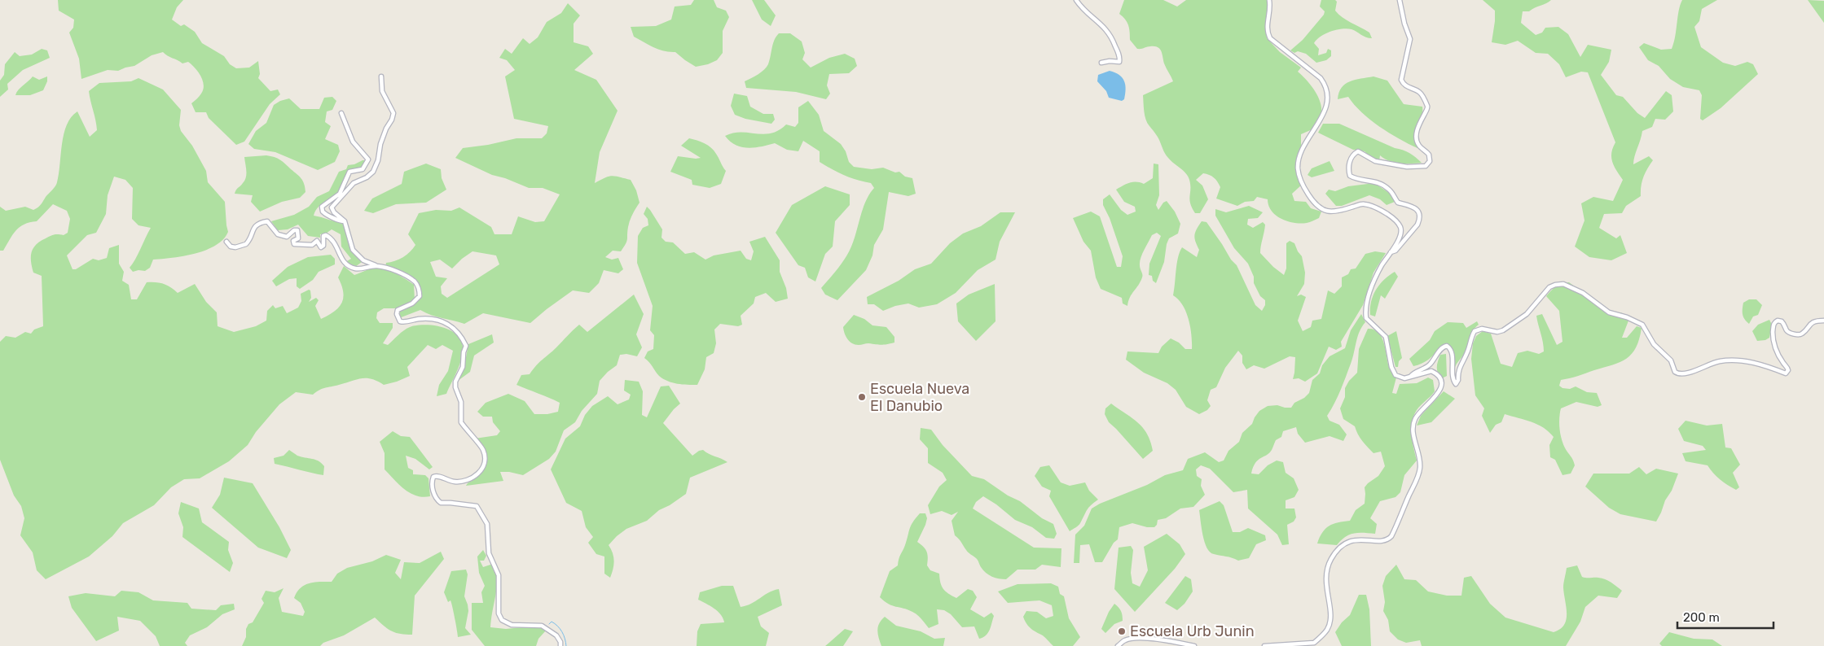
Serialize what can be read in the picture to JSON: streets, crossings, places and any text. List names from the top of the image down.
{
  "places": ["Escuela Nueva El Danubio", "Escuela Urb Junin"],
  "scale_bar": "200 m"
}
